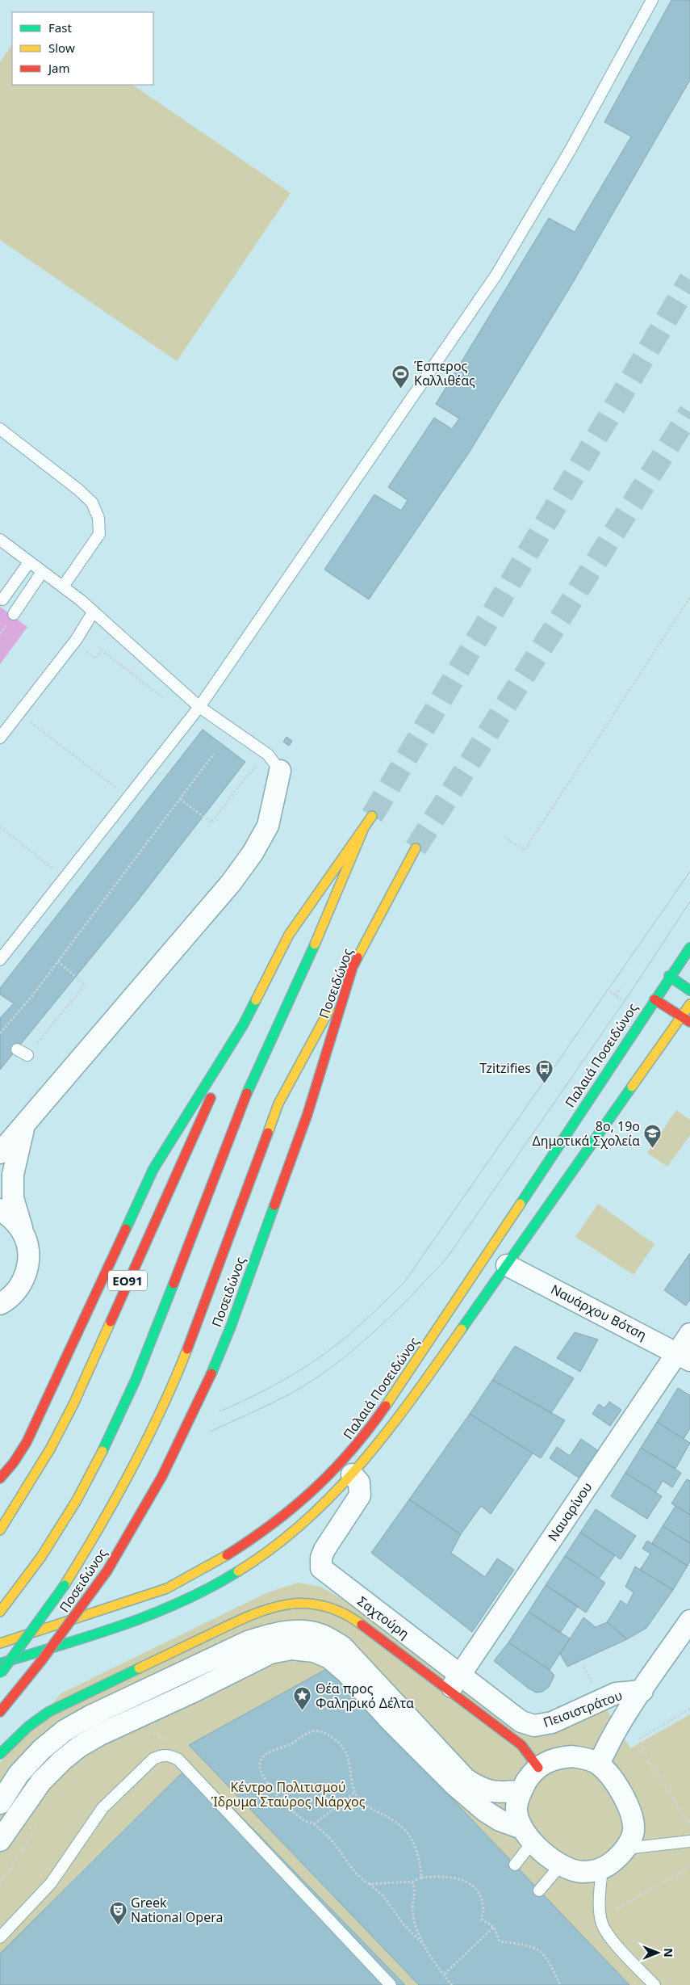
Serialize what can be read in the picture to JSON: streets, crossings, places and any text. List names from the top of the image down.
{
  "streets": {
    "main road": ["Ποσειδώνος", "Παλαιά Ποσειδώνος", "ΕΟ91"],
    "street": [
      "Ναυάρχου Βότση",
      "Ναυαρίνου",
      "Σαχτούρη",
      "Πεισιστράτου"
    ]
  },
  "crossings": [
    ["Ναυάρχου Βότση", "Ναυαρίνου"],
    ["Ναυαρίνου", "Σαχτούρη"],
    ["Σαχτούρη", "Πεισιστράτου"]
  ],
  "parks": ["Κέντρο Πολιτισμού Ίδρυμα Σταύρος Νιάρχος"],
  "places": {
    "sports": ["Έσπερος Καλλιθέας"],
    "bus stop": ["Tzitzifies"],
    "school or university": ["8ο, 19ο Δημοτικά Σχολεία"],
    "place": ["Θέα προς Φαληρικό Δέλτα"],
    "theatre": ["Greek National Opera"]
  },
  "legend": ["Fast", "Slow", "Jam"],
  "north": "right"
}
